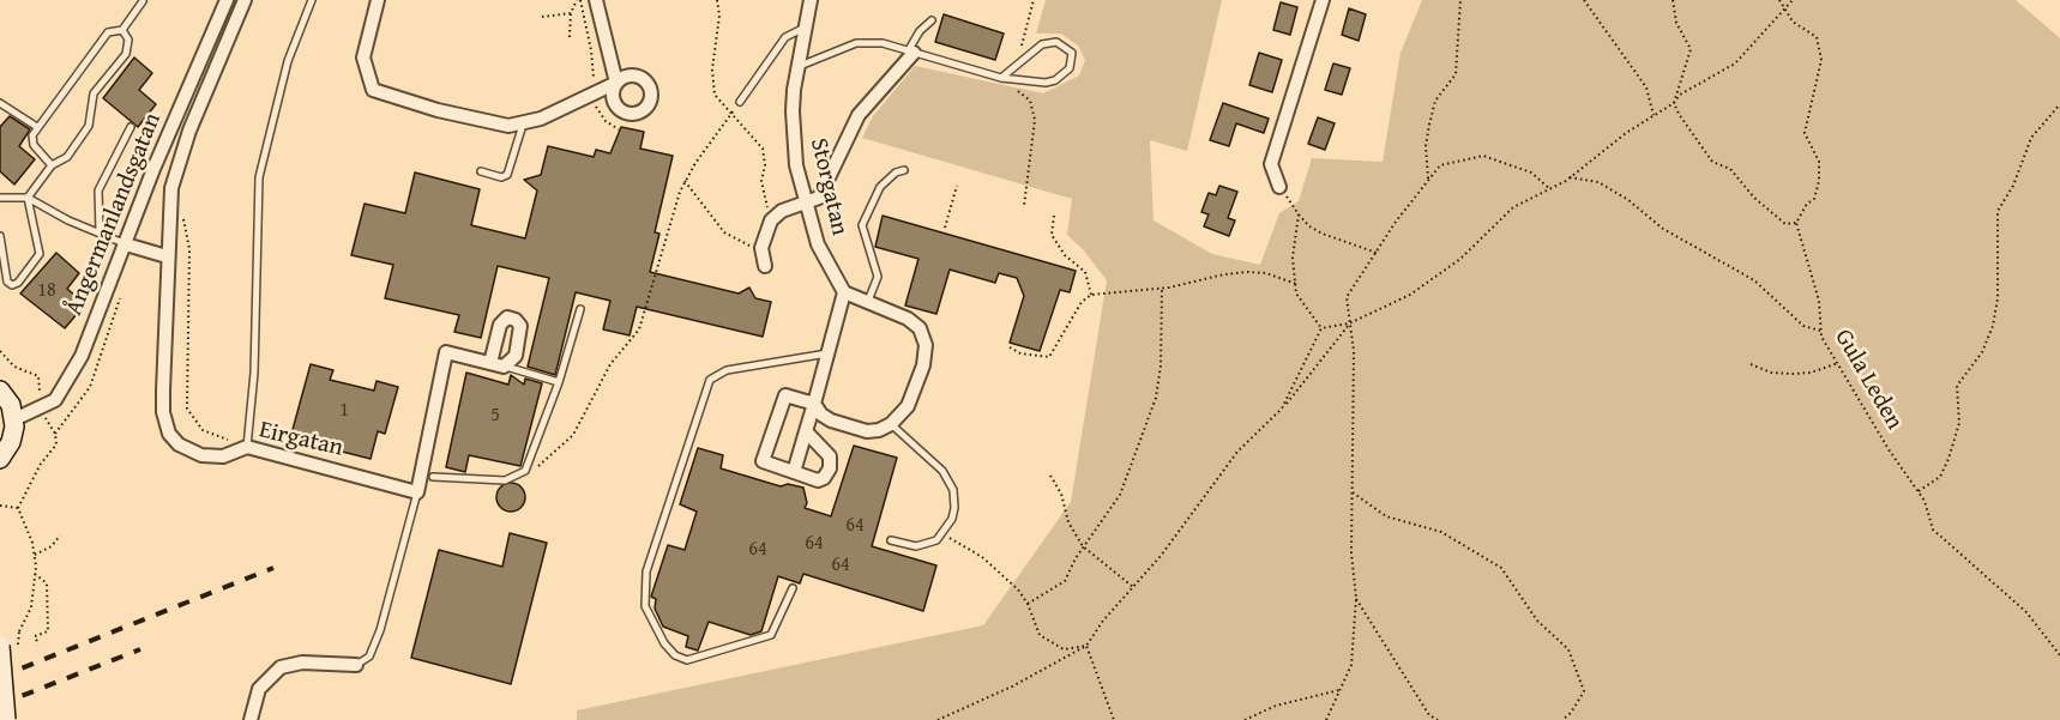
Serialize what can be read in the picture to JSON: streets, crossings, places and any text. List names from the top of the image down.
{
  "streets": {
    "street": ["Storgatan", "Ångermanlandsgatan", "Eirgatan"],
    "path": ["Gula Leden"]
  },
  "house_numbers": [
    "18",
    "1",
    "5",
    "64",
    "64",
    "64",
    "64"
  ]
}
